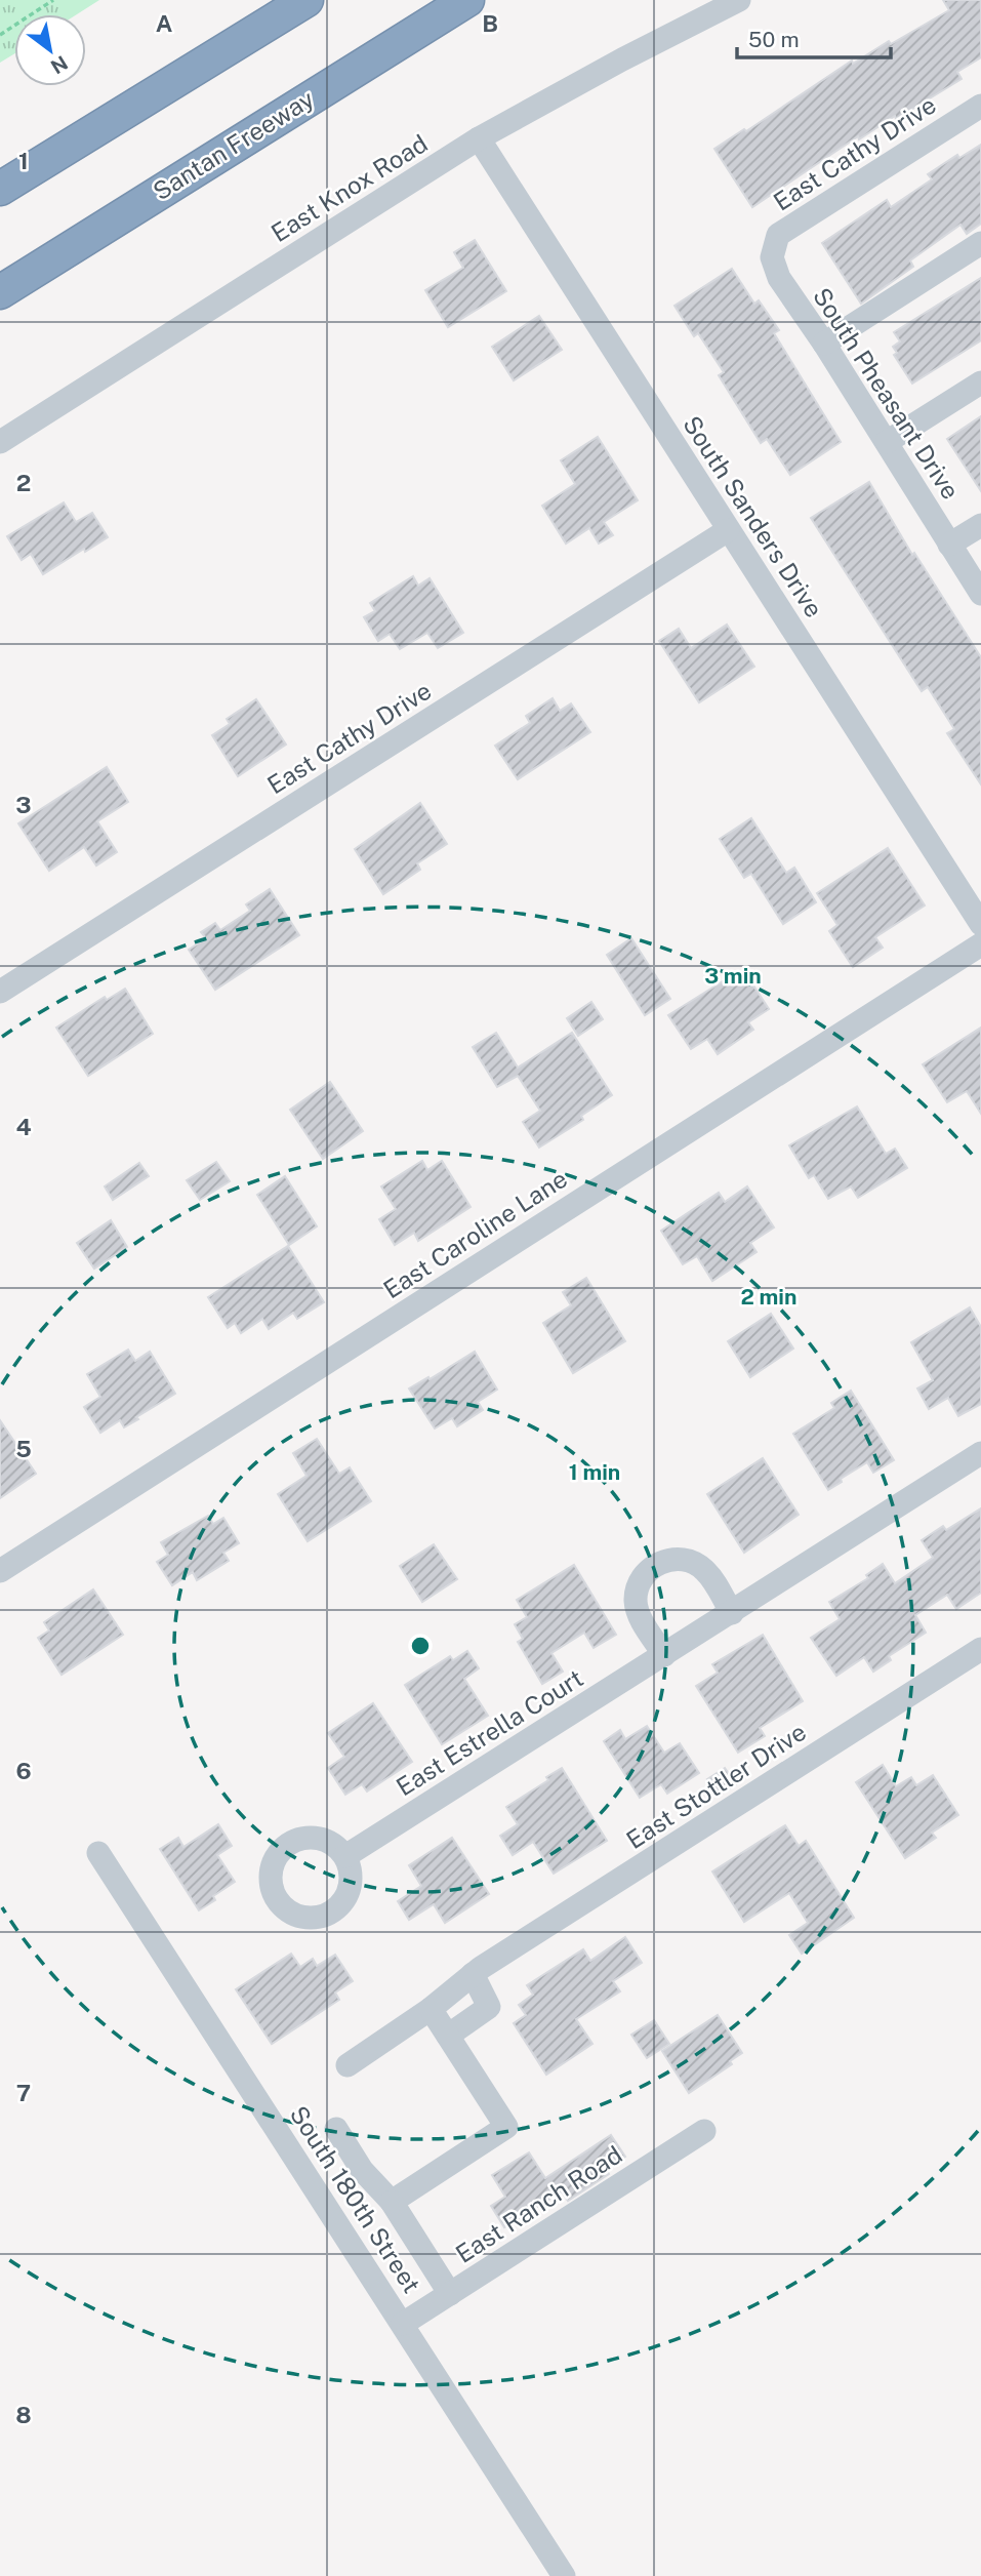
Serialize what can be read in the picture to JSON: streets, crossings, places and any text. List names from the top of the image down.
{
  "streets": {
    "highway": ["Santan Freeway"],
    "street": [
      "East Cathy Drive",
      "East Knox Road",
      "South Pheasant Drive",
      "South Sanders Drive",
      "East Caroline Lane",
      "East Estrella Court",
      "East Stottler Drive",
      "South 180th Street",
      "East Ranch Road"
    ]
  },
  "crossings": [
    ["East Cathy Drive", "South Pheasant Drive"],
    ["East Cathy Drive", "South Sanders Drive"],
    ["East Knox Road", "South Sanders Drive"],
    ["South 180th Street", "East Ranch Road"]
  ],
  "scale_bar": "50 m",
  "north": "bottom right",
  "grid": {
    "columns": ["A", "B"],
    "rows": [
      "1",
      "2",
      "3",
      "4",
      "5",
      "6",
      "7",
      "8"
    ]
  },
  "rings": ["3 min", "2 min", "1 min"]
}
